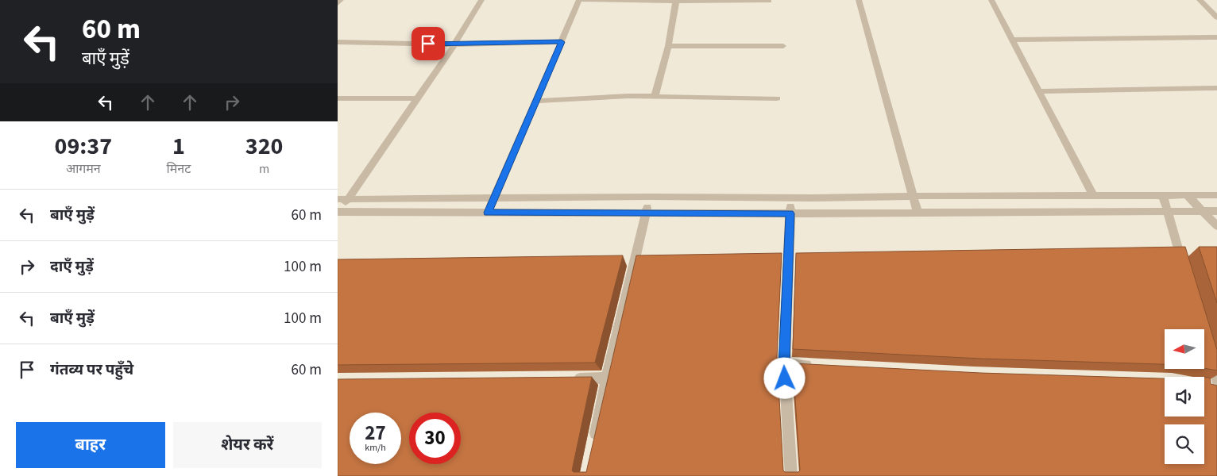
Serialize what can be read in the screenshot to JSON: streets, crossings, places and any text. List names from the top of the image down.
{
  "north": "left",
  "page": {
    "turn": ["60 m", "बाएँ मुड़ें"],
    "eta": [
      "09:37",
      "आगमन",
      "1",
      "मिनट",
      "320",
      "m"
    ],
    "list": [
      {
        "name": "बाएँ मुड़ें",
        "value": "60 m"
      },
      {
        "name": "दाएँ मुड़ें",
        "value": "100 m"
      },
      {
        "name": "बाएँ मुड़ें",
        "value": "100 m"
      },
      {
        "name": "गंतव्य पर पहुँचे",
        "value": "60 m"
      }
    ],
    "speed": "27 km/h",
    "limit": "30",
    "buttons": ["बाहर", "शेयर करें"]
  }
}
